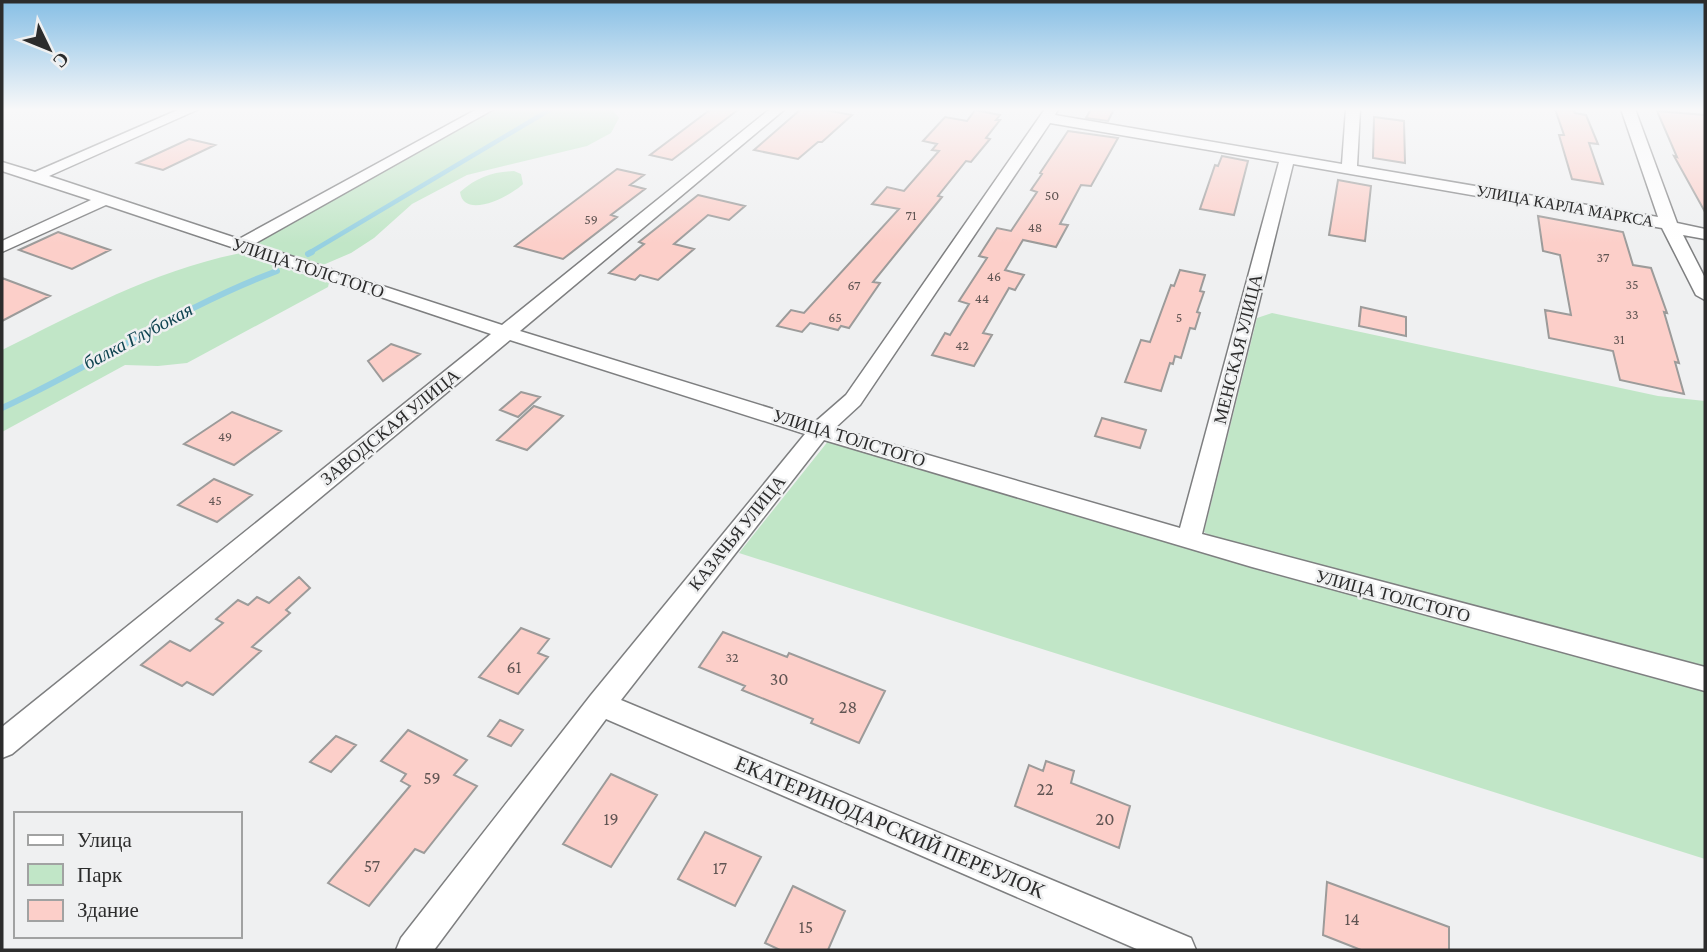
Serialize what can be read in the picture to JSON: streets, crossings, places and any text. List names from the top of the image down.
{
  "streets": {
    "street": [
      "УЛИЦА КАРЛА МАРКСА",
      "УЛИЦА ТОЛСТОГО",
      "МЕНСКАЯ УЛИЦА",
      "ЗАВОДСКАЯ УЛИЦА",
      "КАЗАЧЬЯ УЛИЦА",
      "ЕКАТЕРИНОДАРСКИЙ ПЕРЕУЛОК"
    ]
  },
  "crossings": [
    ["УЛИЦА КАРЛА МАРКСА", "МЕНСКАЯ УЛИЦА"],
    ["УЛИЦА ТОЛСТОГО", "МЕНСКАЯ УЛИЦА"],
    ["УЛИЦА ТОЛСТОГО", "ЗАВОДСКАЯ УЛИЦА"],
    ["УЛИЦА ТОЛСТОГО", "КАЗАЧЬЯ УЛИЦА"],
    ["КАЗАЧЬЯ УЛИЦА", "ЕКАТЕРИНОДАРСКИЙ ПЕРЕУЛОК"]
  ],
  "water": ["балка Глубокая"],
  "house_numbers": [
    "50",
    "71",
    "59",
    "48",
    "37",
    "46",
    "35",
    "67",
    "44",
    "33",
    "65",
    "5",
    "31",
    "42",
    "49",
    "45",
    "32",
    "61",
    "30",
    "28",
    "59",
    "22",
    "19",
    "20",
    "57",
    "17",
    "14",
    "15"
  ],
  "legend": ["Улица", "Парк", "Здание"],
  "north": "bottom right"
}
